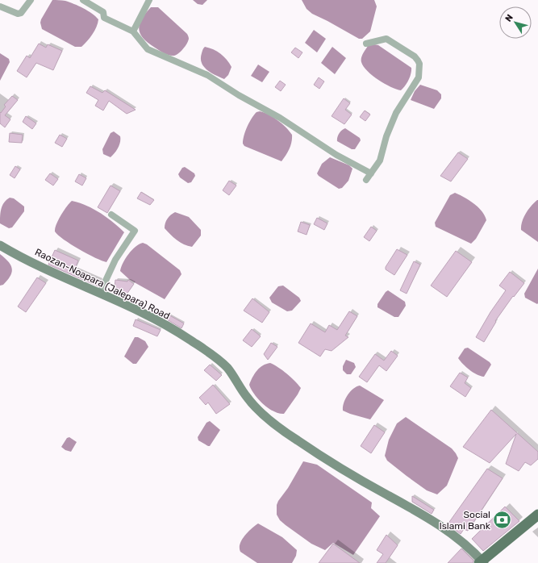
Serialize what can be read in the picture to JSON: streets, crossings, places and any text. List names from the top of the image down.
{
  "streets": {
    "main road": ["Raozan-Noapara (Jalepara) Road"]
  },
  "places": {
    "bank": ["Social Islami Bank"]
  },
  "north": "top left"
}
